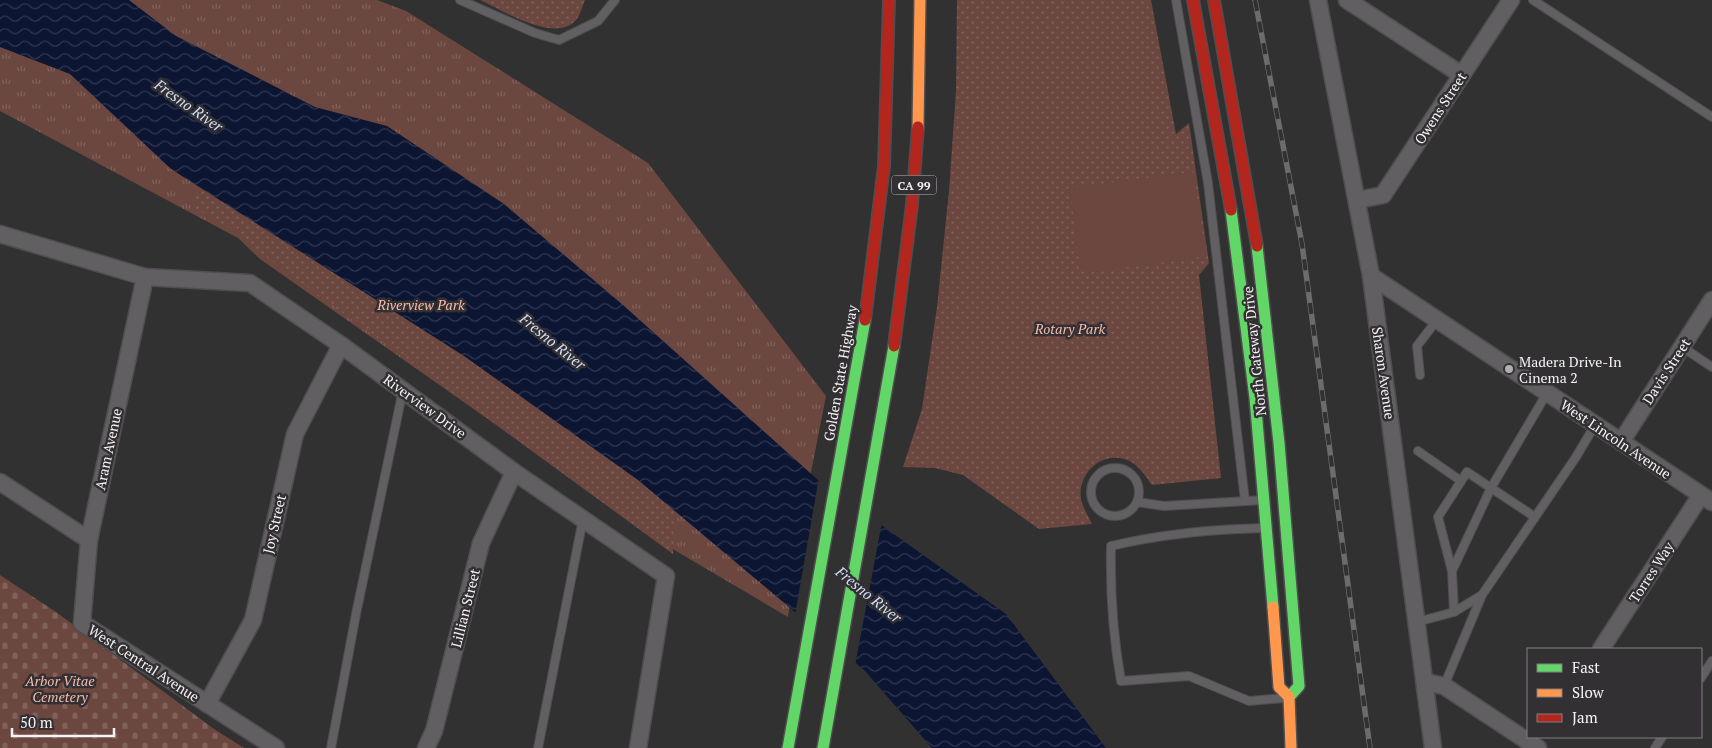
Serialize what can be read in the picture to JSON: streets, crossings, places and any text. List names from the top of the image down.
{
  "streets": {
    "main road": ["CA 99", "North Gateway Drive", "Golden State Highway"],
    "street": [
      "Owens Street",
      "Davis Street",
      "Sharon Avenue",
      "Riverview Drive",
      "West Lincoln Avenue",
      "Aram Avenue",
      "Joy Street",
      "Torres Way",
      "Lillian Street",
      "West Central Avenue"
    ]
  },
  "crossings": [
    ["Owens Street", "Sharon Avenue"],
    ["Davis Street", "West Lincoln Avenue"],
    ["Sharon Avenue", "West Lincoln Avenue"],
    ["Riverview Drive", "Aram Avenue"],
    ["Riverview Drive", "Joy Street"],
    ["Riverview Drive", "Lillian Street"],
    ["West Lincoln Avenue", "Torres Way"],
    ["Aram Avenue", "West Central Avenue"],
    ["Joy Street", "West Central Avenue"]
  ],
  "water": ["Fresno River"],
  "parks": ["Riverview Park", "Rotary Park", "Arbor Vitae Cemetery"],
  "places": ["Madera Drive-In Cinema 2"],
  "legend": ["Fast", "Slow", "Jam"],
  "scale_bar": "50 m"
}
